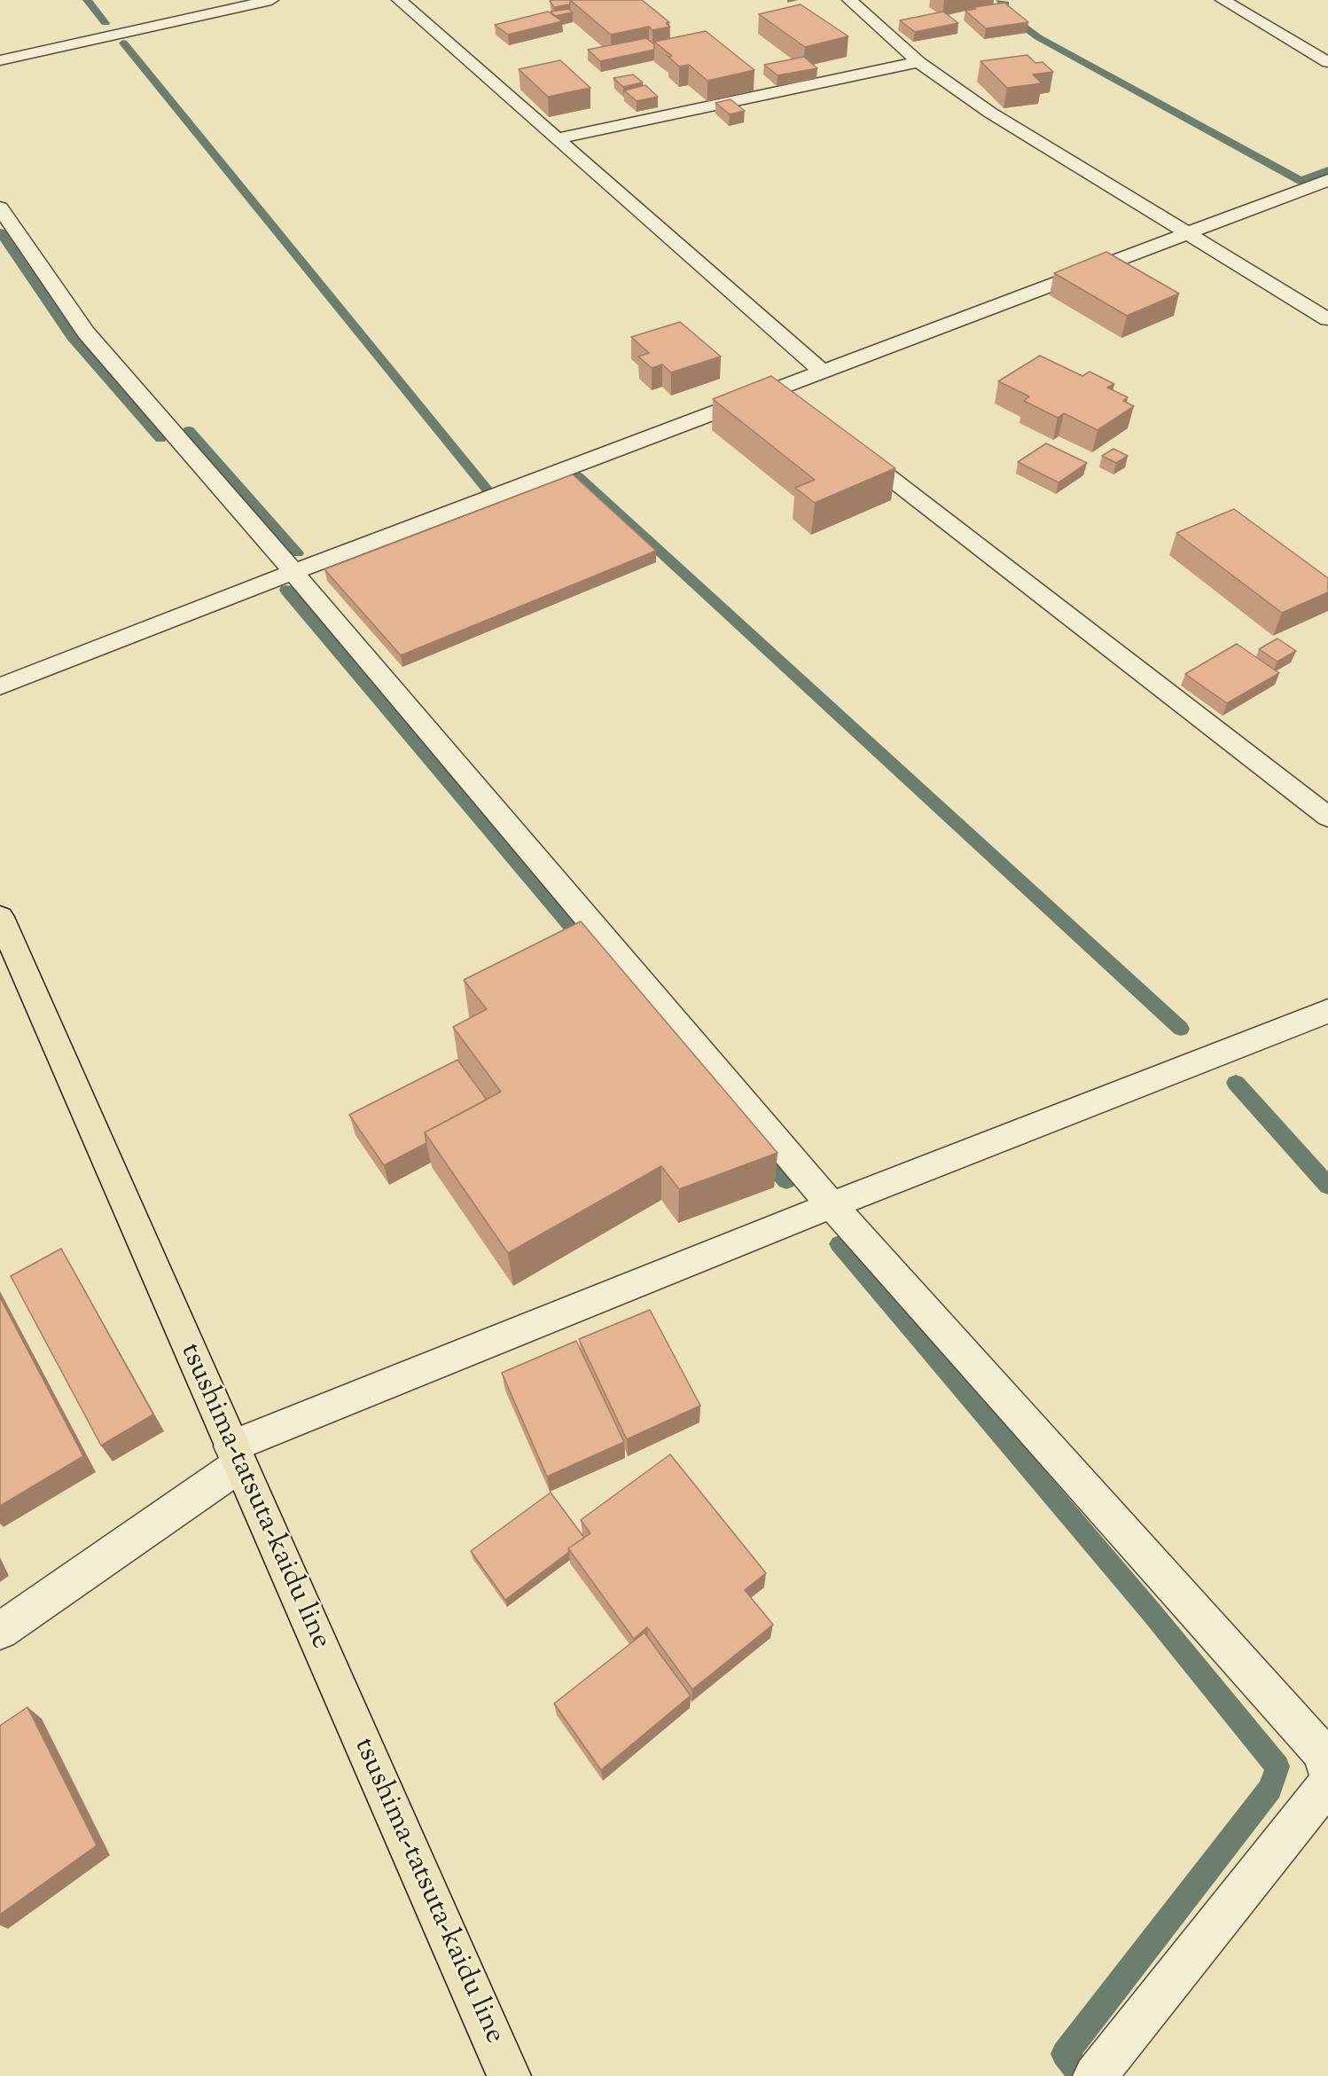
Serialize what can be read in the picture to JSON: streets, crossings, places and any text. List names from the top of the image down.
{
  "streets": {
    "main road": ["tsushima-tatsuta-kaidu line"]
  }
}
